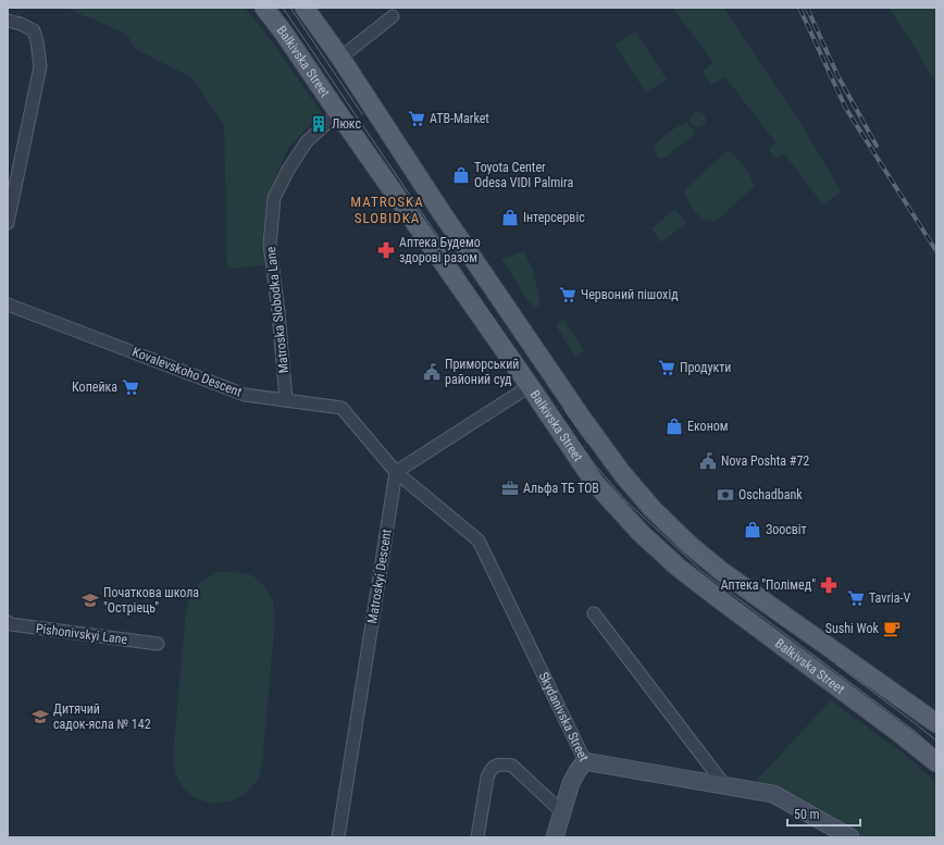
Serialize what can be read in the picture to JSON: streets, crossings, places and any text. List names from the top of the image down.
{
  "streets": {
    "main road": ["Balkivska Street"],
    "street": [
      "Matroska Slobodka Lane",
      "Kovalevskoho Descent",
      "Matroskyi Descent",
      "Pishonivskyi Lane",
      "Skydanivska Street"
    ]
  },
  "crossings": [
    ["Balkivska Street", "Matroska Slobodka Lane"],
    ["Matroska Slobodka Lane", "Kovalevskoho Descent"],
    ["Kovalevskoho Descent", "Matroskyi Descent"],
    ["Kovalevskoho Descent", "Skydanivska Street"],
    ["Matroskyi Descent", "Skydanivska Street"]
  ],
  "districts": ["MATROSKA SLOBIDKA"],
  "places": {
    "supermarket": [
      "ATB-Market",
      "Червоний пішохід",
      "Продукти",
      "Копейка",
      "Tavria-V"
    ],
    "building": ["Люкс"],
    "shop": [
      "Toyota Center Odesa VIDI Palmira",
      "Інтерсервіс",
      "Економ",
      "Зоосвіт"
    ],
    "pharmacy": ["Аптека Будемо здорові разом", "Аптека \"Полімед\""],
    "public building": ["Приморський районий суд", "Nova Poshta #72"],
    "office": ["Альфа ТБ ТОВ"],
    "bank": ["Oschadbank"],
    "school or university": ["Початкова школа \"Остріець\"", "Дитячий садок-ясла № 142"],
    "cafe": ["Sushi Wok"]
  },
  "scale_bar": "50 m"
}
